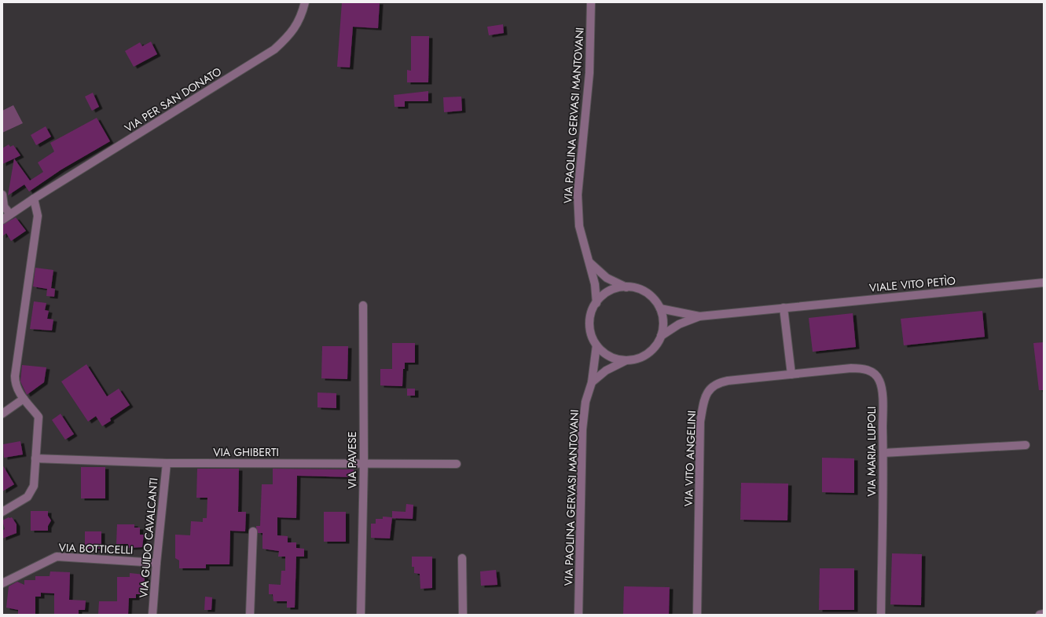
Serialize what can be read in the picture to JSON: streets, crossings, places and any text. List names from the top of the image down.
{
  "streets": {
    "street": [
      "VIA PER SAN DONATO",
      "VIA PAOLINA GERVASI MANTOVANI",
      "VIALE VITO PETÌO",
      "VIA MARIA LUPOLI",
      "VIA GHIBERTI",
      "VIA VITO ANGELINI",
      "VIA PAVESE",
      "VIA GUIDO CAVALCANTI",
      "VIA BOTTICELLI"
    ]
  },
  "crossings": [
    ["VIA MARIA LUPOLI", "VIA VITO ANGELINI"],
    ["VIA GHIBERTI", "VIA PAVESE"],
    ["VIA GHIBERTI", "VIA GUIDO CAVALCANTI"],
    ["VIA GUIDO CAVALCANTI", "VIA BOTTICELLI"]
  ]
}
